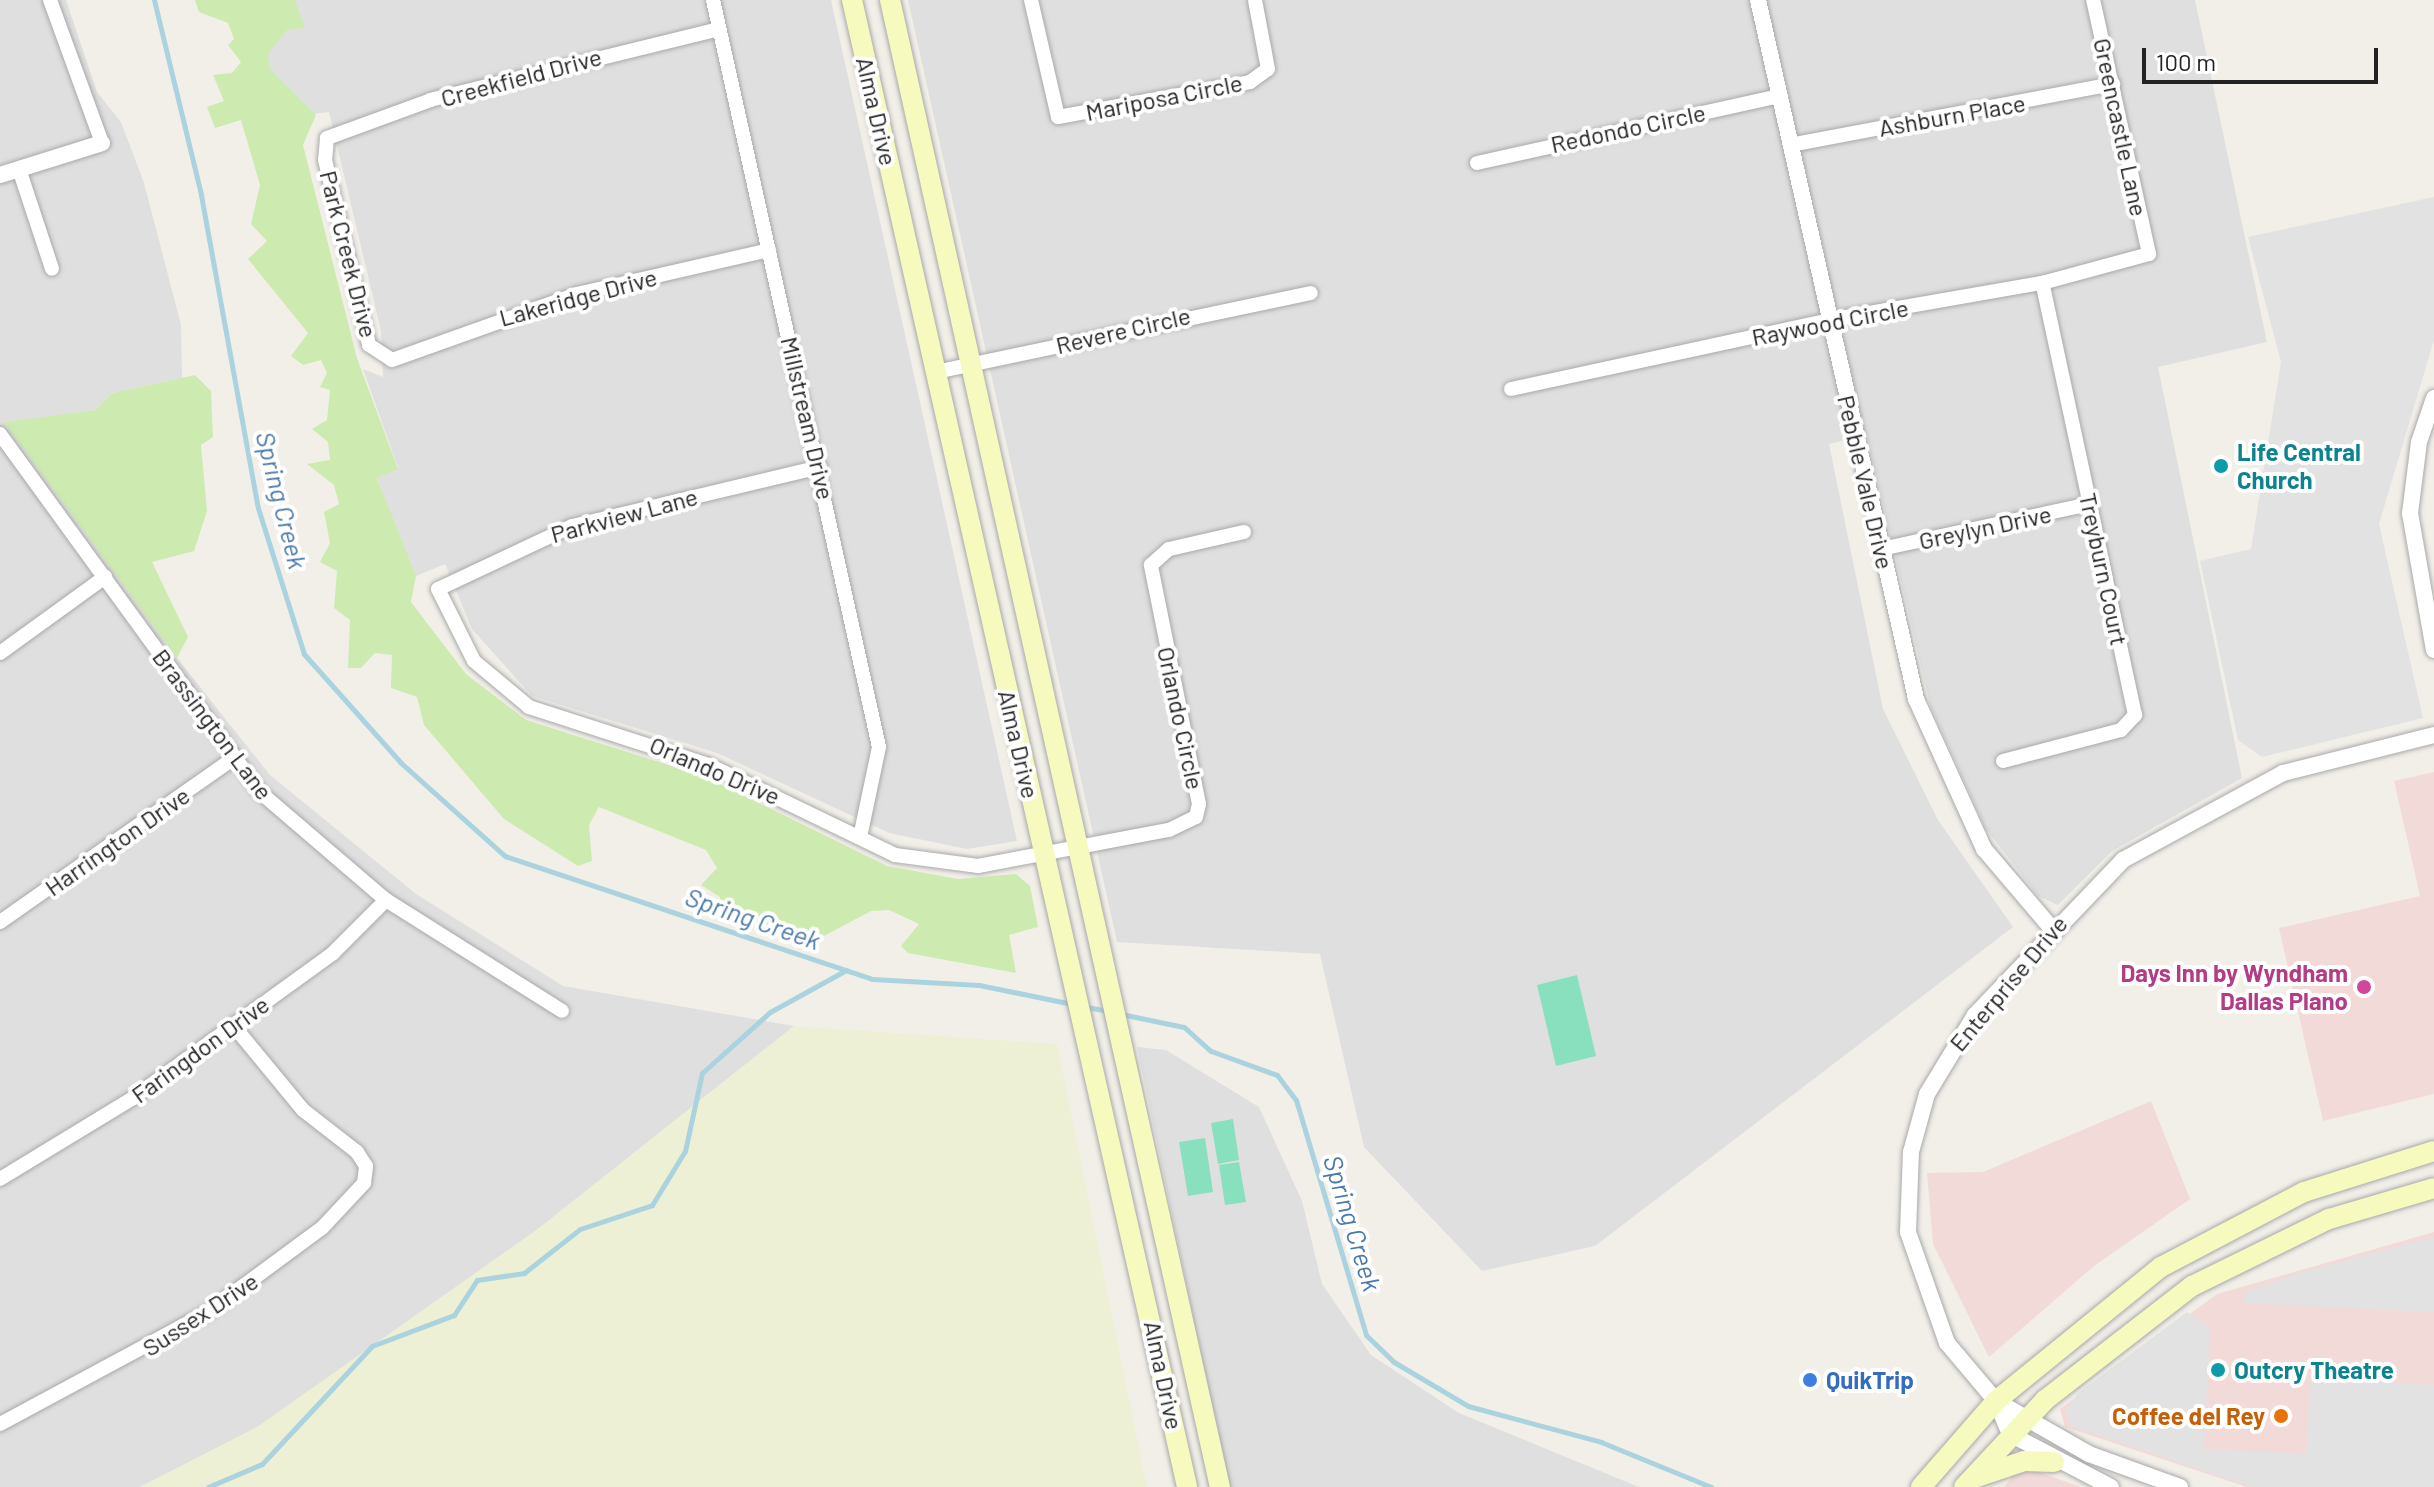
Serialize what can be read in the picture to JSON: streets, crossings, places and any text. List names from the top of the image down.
{
  "streets": {
    "main road": ["Alma Drive"],
    "street": [
      "Creekfield Drive",
      "Mariposa Circle",
      "Ashburn Place",
      "Greencastle Lane",
      "Redondo Circle",
      "Park Creek Drive",
      "Lakeridge Drive",
      "Raywood Circle",
      "Revere Circle",
      "Millstream Drive",
      "Pebble Vale Drive",
      "Parkview Lane",
      "Greylyn Drive",
      "Treyburn Court",
      "Orlando Circle",
      "Brassington Lane",
      "Orlando Drive",
      "Harrington Drive",
      "Enterprise Drive",
      "Faringdon Drive",
      "Sussex Drive"
    ]
  },
  "crossings": [
    ["Creekfield Drive", "Park Creek Drive"],
    ["Creekfield Drive", "Millstream Drive"],
    ["Alma Drive", "Revere Circle"],
    ["Alma Drive", "Orlando Circle"],
    ["Alma Drive", "Orlando Drive"],
    ["Ashburn Place", "Greencastle Lane"],
    ["Ashburn Place", "Pebble Vale Drive"],
    ["Greencastle Lane", "Raywood Circle"],
    ["Redondo Circle", "Pebble Vale Drive"],
    ["Park Creek Drive", "Lakeridge Drive"],
    ["Lakeridge Drive", "Millstream Drive"],
    ["Raywood Circle", "Pebble Vale Drive"],
    ["Raywood Circle", "Treyburn Court"],
    ["Millstream Drive", "Parkview Lane"],
    ["Millstream Drive", "Orlando Drive"],
    ["Pebble Vale Drive", "Greylyn Drive"],
    ["Pebble Vale Drive", "Enterprise Drive"],
    ["Parkview Lane", "Orlando Drive"],
    ["Greylyn Drive", "Treyburn Court"],
    ["Orlando Circle", "Orlando Drive"],
    ["Brassington Lane", "Harrington Drive"],
    ["Brassington Lane", "Faringdon Drive"],
    ["Faringdon Drive", "Sussex Drive"]
  ],
  "water": ["Spring Creek"],
  "places": [
    "Life Central Church",
    "Days Inn by Wyndham Dallas Plano",
    "Outcry Theatre",
    "QuikTrip",
    "Coffee del Rey"
  ],
  "scale_bar": "100 m"
}
